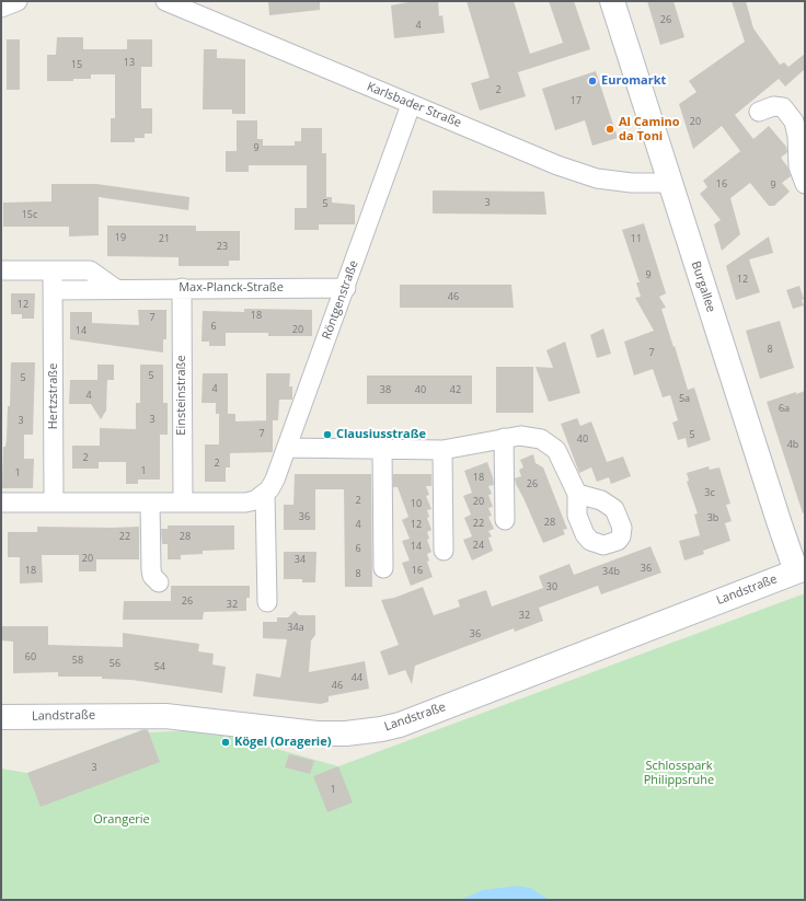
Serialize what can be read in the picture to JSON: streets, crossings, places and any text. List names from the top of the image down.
{
  "streets": {
    "main road": ["Burgallee", "Landstraße"],
    "street": [
      "Karlsbader Straße",
      "Max-Planck-Straße",
      "Röntgenstraße",
      "Einsteinstraße",
      "Hertzstraße"
    ]
  },
  "crossings": [
    ["Karlsbader Straße", "Burgallee"],
    ["Karlsbader Straße", "Röntgenstraße"],
    ["Burgallee", "Landstraße"],
    ["Max-Planck-Straße", "Röntgenstraße"],
    ["Max-Planck-Straße", "Einsteinstraße"],
    ["Max-Planck-Straße", "Hertzstraße"]
  ],
  "parks": ["Schlosspark Philippsruhe", "Orangerie"],
  "places": [
    "Euromarkt",
    "Al Camino da Toni",
    "Clausiusstraße",
    "Kögel (Oragerie)"
  ],
  "house_numbers": [
    "26",
    "4",
    "13",
    "15",
    "2",
    "17",
    "20",
    "9",
    "16",
    "9",
    "3",
    "5",
    "15c",
    "19",
    "21",
    "11",
    "23",
    "9",
    "12",
    "46",
    "12",
    "18",
    "7",
    "6",
    "20",
    "14",
    "8",
    "7",
    "5",
    "5",
    "4",
    "38",
    "40",
    "42",
    "4",
    "5a",
    "6a",
    "3",
    "3",
    "7",
    "5",
    "40",
    "4b",
    "2",
    "2",
    "1",
    "1",
    "18",
    "26",
    "3c",
    "2",
    "20",
    "10",
    "36",
    "3b",
    "28",
    "22",
    "4",
    "12",
    "22",
    "28",
    "24",
    "14",
    "6",
    "20",
    "34",
    "36",
    "18",
    "16",
    "34b",
    "8",
    "30",
    "26",
    "32",
    "32",
    "34a",
    "36",
    "60",
    "58",
    "56",
    "54",
    "44",
    "46",
    "3",
    "1"
  ]
}
